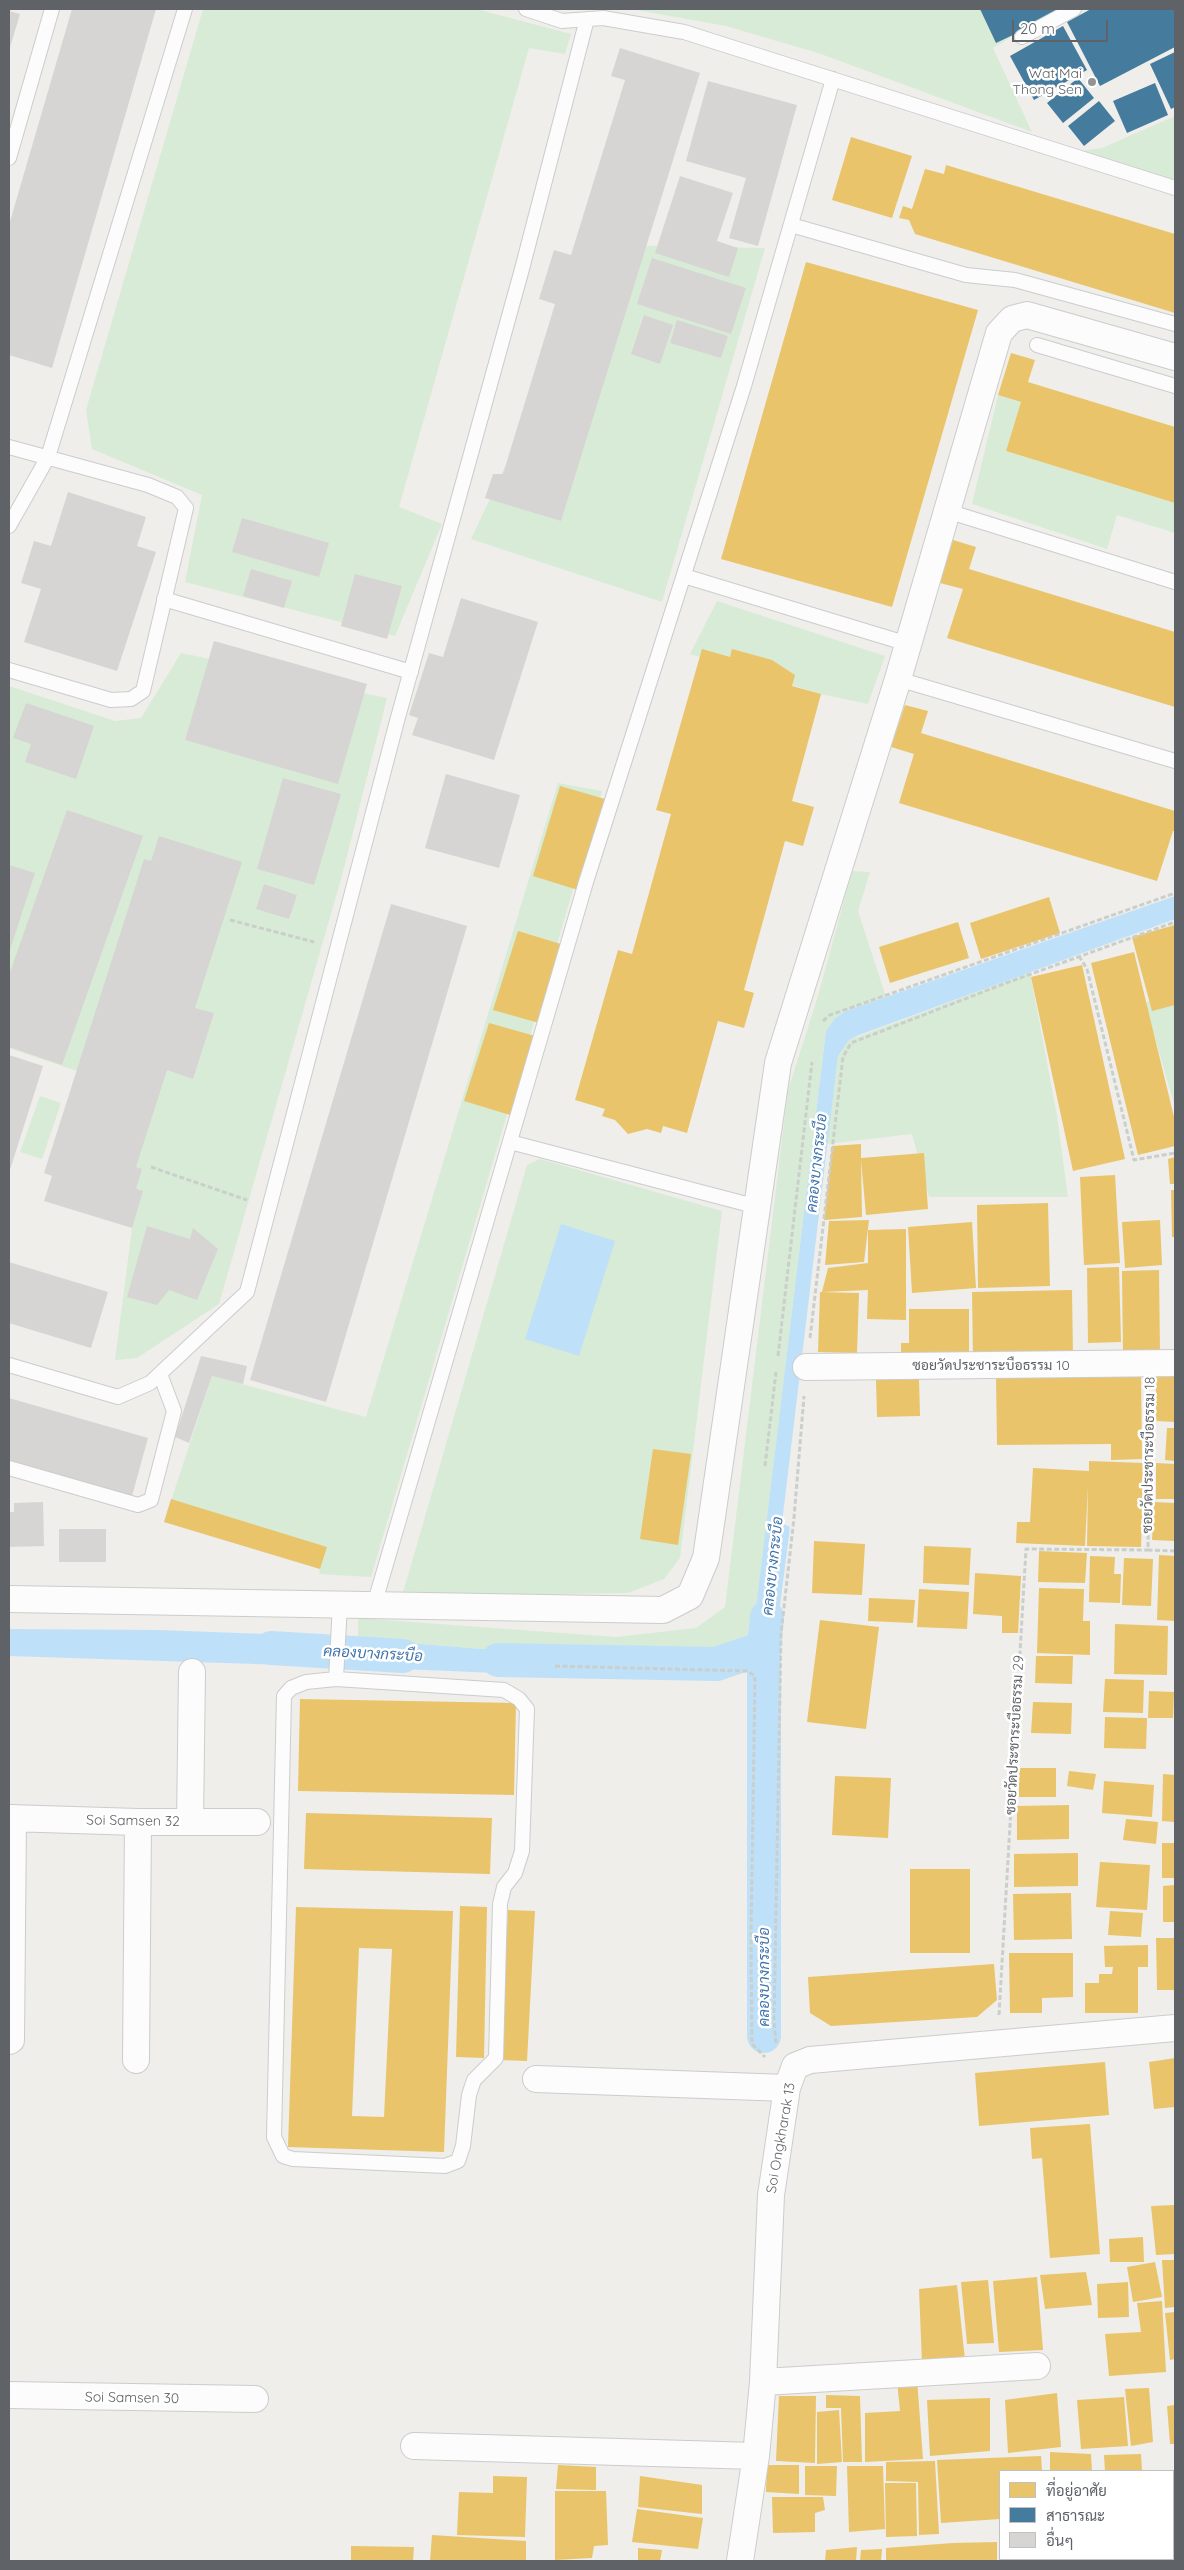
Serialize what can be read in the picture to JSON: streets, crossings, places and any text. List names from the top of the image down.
{
  "streets": {
    "street": [
      "ซอยวัดประชาระบือธรรม 10",
      "Soi Samsen 32",
      "Soi Ongkharak 13",
      "Soi Samsen 30"
    ],
    "path": ["ซอยวัดประชาระบือธรรม 18", "ซอยวัดประชาระบือธรรม 29"]
  },
  "crossings": [
    ["ซอยวัดประชาระบือธรรม 10", "ซอยวัดประชาระบือธรรม 18"],
    ["ซอยวัดประชาระบือธรรม 18", "ซอยวัดประชาระบือธรรม 29"],
    ["ซอยวัดประชาระบือธรรม 29", "Soi Ongkharak 13"]
  ],
  "water": ["คลองบางกระบือ"],
  "places": ["Wat Mai Thong Sen"],
  "legend": ["ที่อยู่อาศัย", "สาธารณะ", "อื่นๆ"],
  "scale_bar": "20 m"
}
